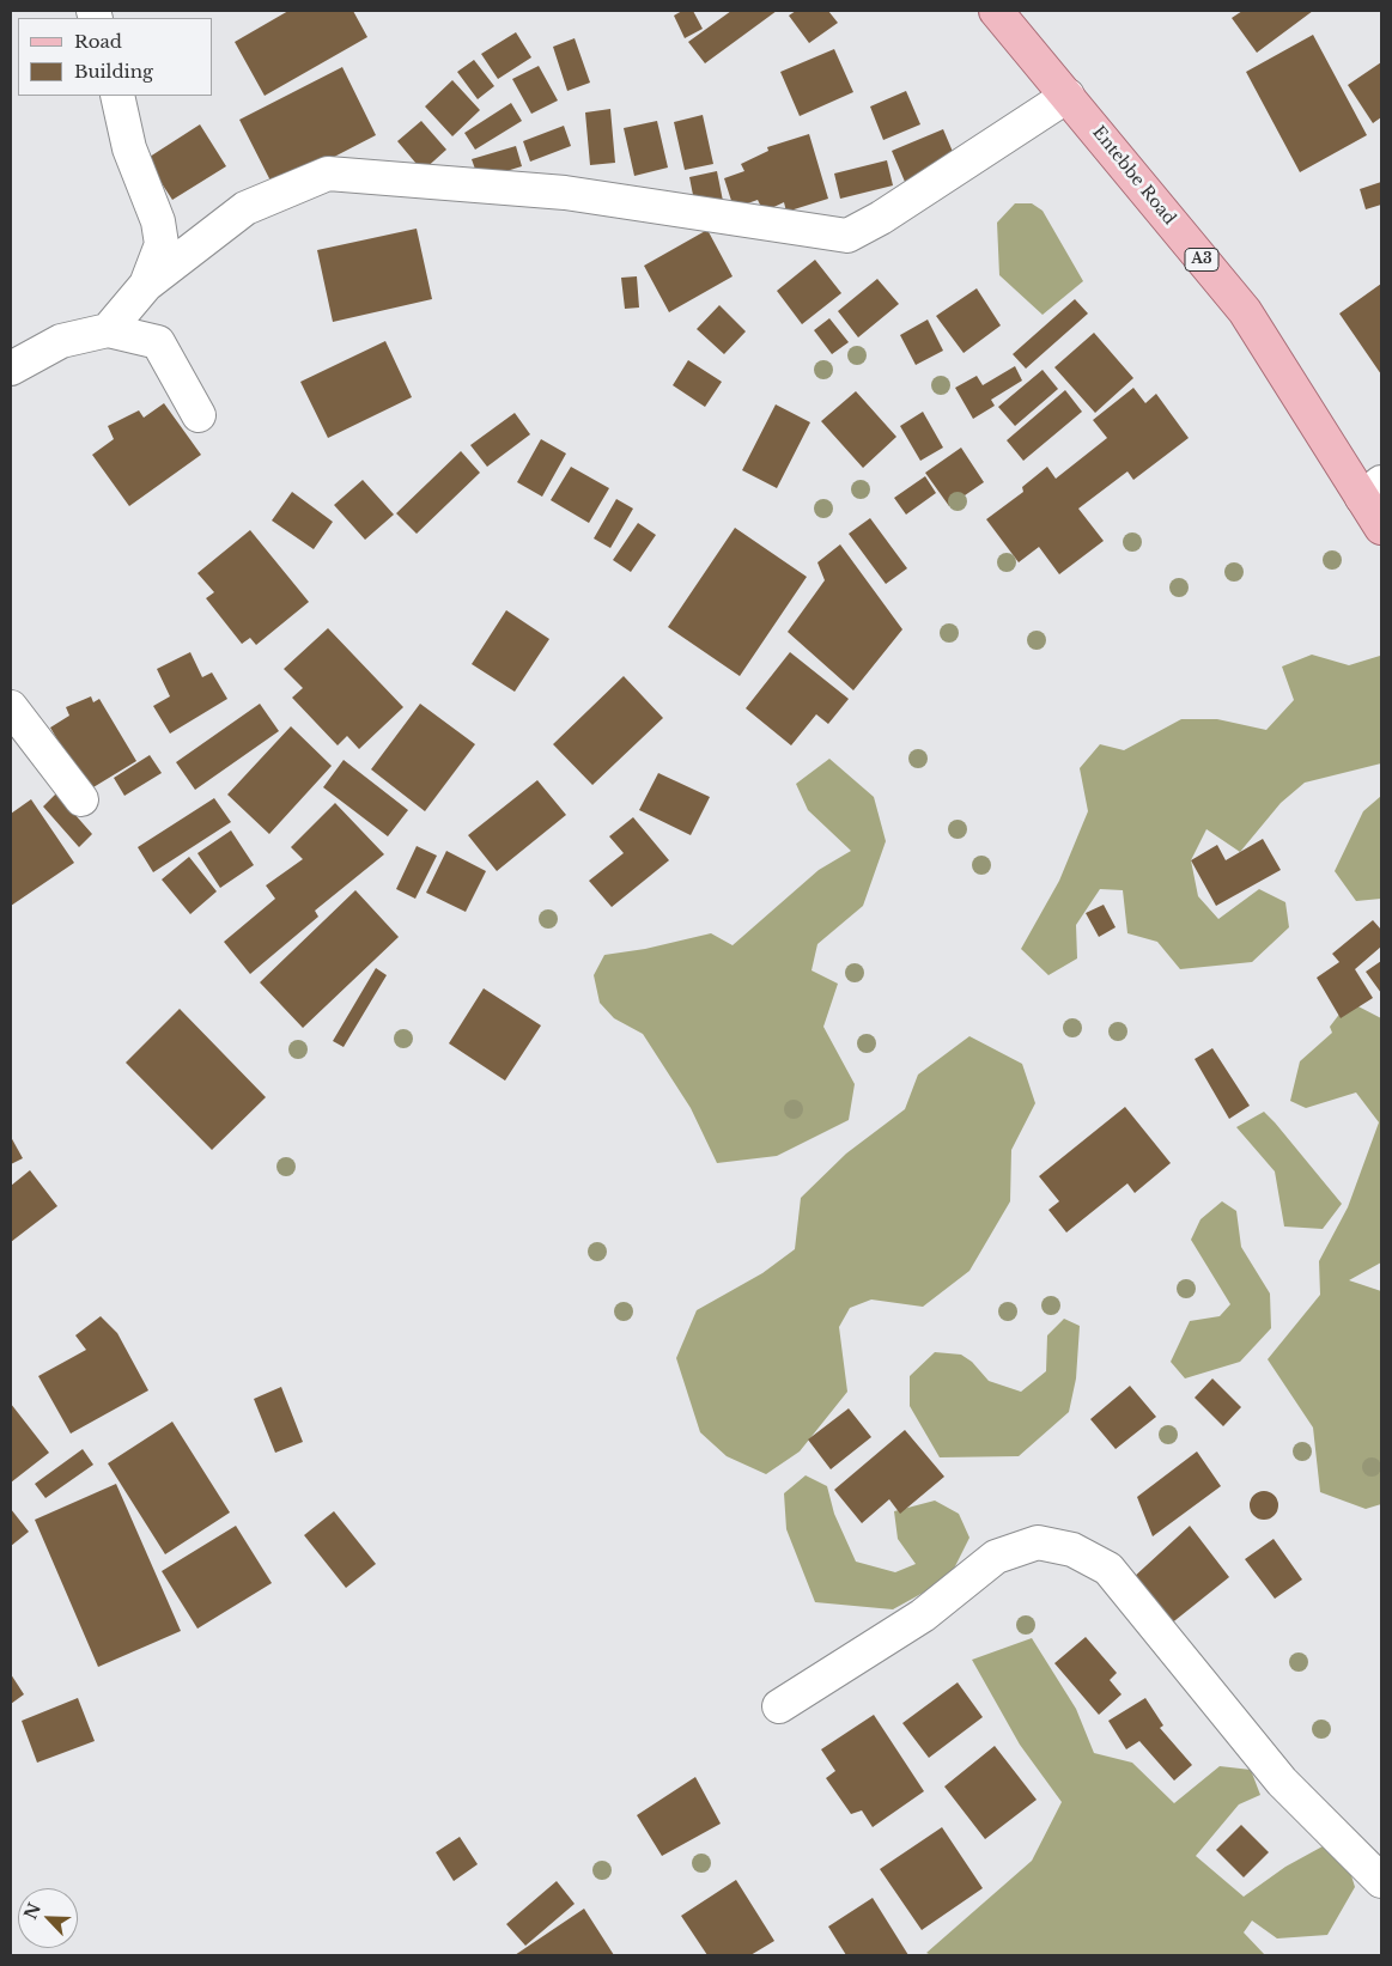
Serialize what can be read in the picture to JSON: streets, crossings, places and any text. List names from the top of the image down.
{
  "streets": {
    "main road": ["Entebbe Road", "A3"]
  },
  "legend": ["Road", "Building"],
  "north": "top left"
}
